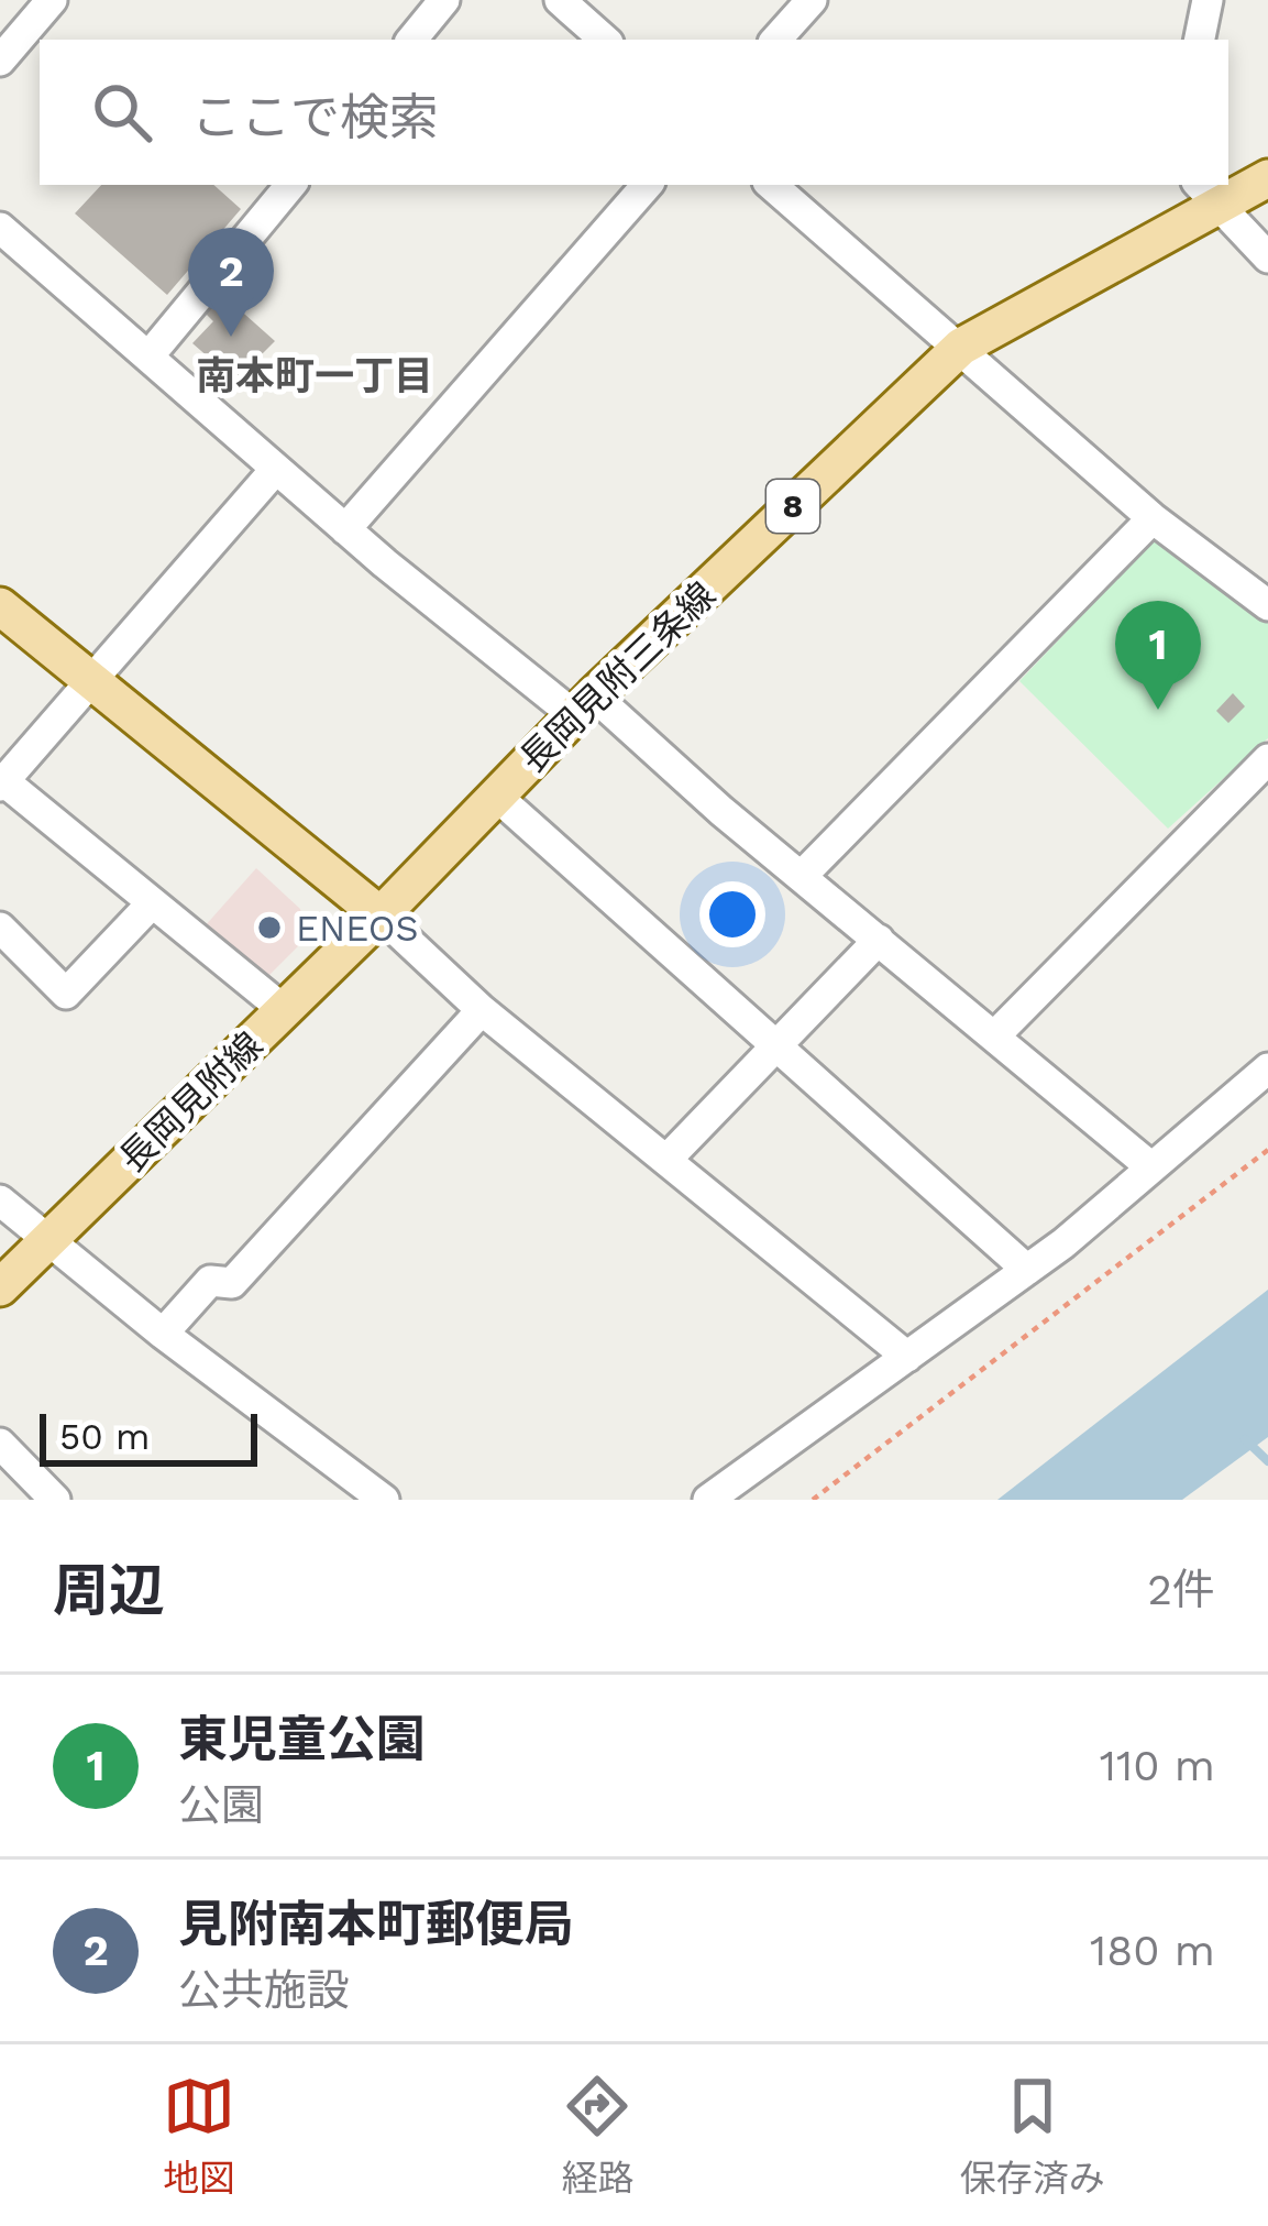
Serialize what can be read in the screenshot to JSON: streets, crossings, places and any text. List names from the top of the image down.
{
  "streets": {
    "main road": ["8", "長岡見附三条線", "長岡見附線"]
  },
  "crossings": [
    ["長岡見附三条線", "長岡見附線"]
  ],
  "districts": ["南本町一丁目"],
  "places": ["ENEOS"],
  "scale_bar": "50 m",
  "page": {
    "search": "ここで検索",
    "pins": ["2", "1"],
    "scale": "50 m",
    "heading": ["周辺", "2件"],
    "list": [
      {
        "mark": "1",
        "name": "東児童公園",
        "note": "公園",
        "value": "110 m"
      },
      {
        "mark": "2",
        "name": "見附南本町郵便局",
        "note": "公共施設",
        "value": "180 m"
      }
    ],
    "nav": ["地図", "経路", "保存済み"]
  }
}
